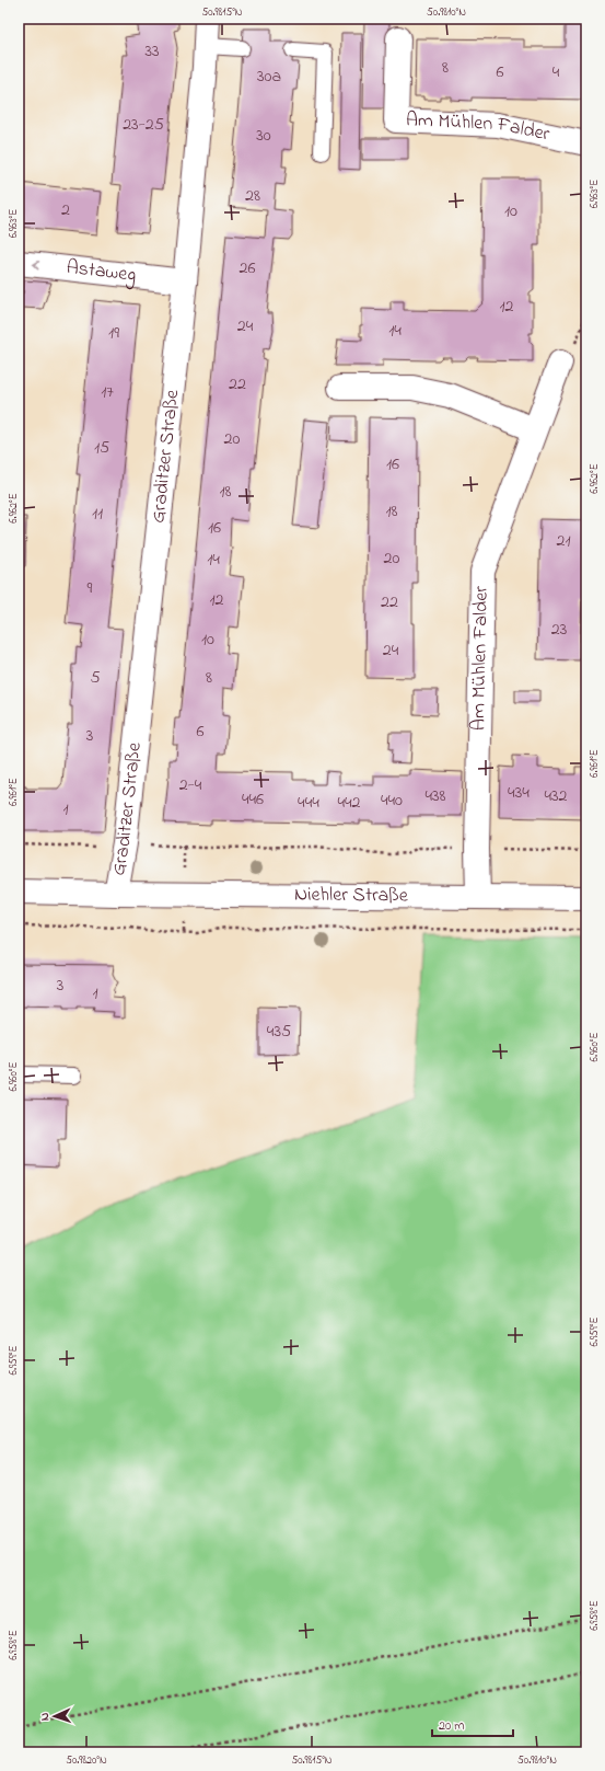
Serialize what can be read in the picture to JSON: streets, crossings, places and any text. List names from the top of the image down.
{
  "streets": {
    "street": [
      "Am Mühlen Falder",
      "Astaweg",
      "Graditzer Straße",
      "Niehler Straße"
    ]
  },
  "crossings": [
    ["Am Mühlen Falder", "Niehler Straße"],
    ["Astaweg", "Graditzer Straße"],
    ["Graditzer Straße", "Niehler Straße"]
  ],
  "one_way": ["Astaweg"],
  "house_numbers": [
    "33",
    "8",
    "6",
    "4",
    "30a",
    "23-25",
    "30",
    "28",
    "2",
    "10",
    "26",
    "12",
    "24",
    "14",
    "19",
    "22",
    "17",
    "20",
    "15",
    "16",
    "18",
    "18",
    "11",
    "16",
    "21",
    "20",
    "14",
    "9",
    "12",
    "22",
    "23",
    "10",
    "24",
    "5",
    "8",
    "6",
    "3",
    "2-4",
    "434",
    "438",
    "432",
    "446",
    "440",
    "444",
    "442",
    "1",
    "3",
    "1",
    "435"
  ],
  "scale_bar": "20 m",
  "north": "left",
  "coordinates": [
    "50.9815°N",
    "50.9810°N",
    "6.963°E",
    "6.962°E",
    "6.961°E",
    "6.960°E",
    "6.959°E",
    "6.958°E",
    "50.9820°N"
  ]
}
